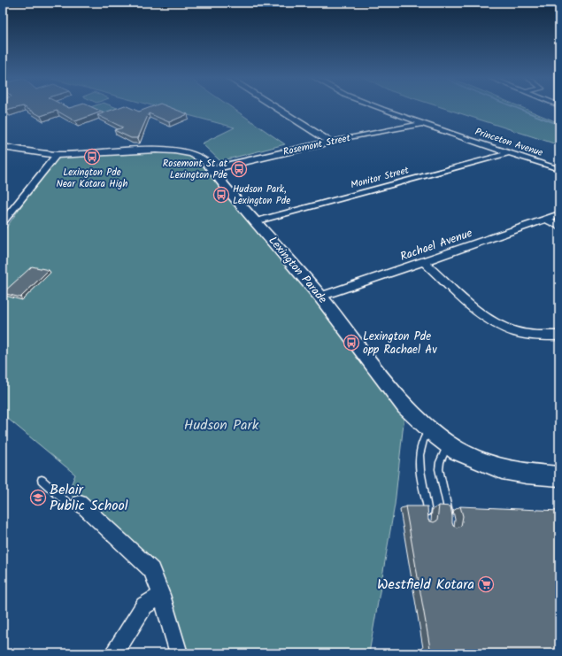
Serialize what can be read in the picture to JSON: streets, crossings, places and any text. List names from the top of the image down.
{
  "streets": {
    "main road": ["Rosemont Street", "Lexington Parade"],
    "street": ["Princeton Avenue", "Monitor Street", "Rachael Avenue"]
  },
  "crossings": [
    ["Princeton Avenue", "Rosemont Street"],
    ["Princeton Avenue", "Monitor Street"],
    ["Rosemont Street", "Lexington Parade"],
    ["Monitor Street", "Lexington Parade"],
    ["Rachael Avenue", "Lexington Parade"]
  ],
  "parks": ["Hudson Park"],
  "places": {
    "bus stop": [
      "Lexington Pde Near Kotara High",
      "Rosemont St at Lexington Pde",
      "Hudson Park, Lexington Pde",
      "Lexington Pde opp Rachael Av"
    ],
    "school or university": ["Belair Public School"],
    "supermarket": ["Westfield Kotara"]
  }
}
